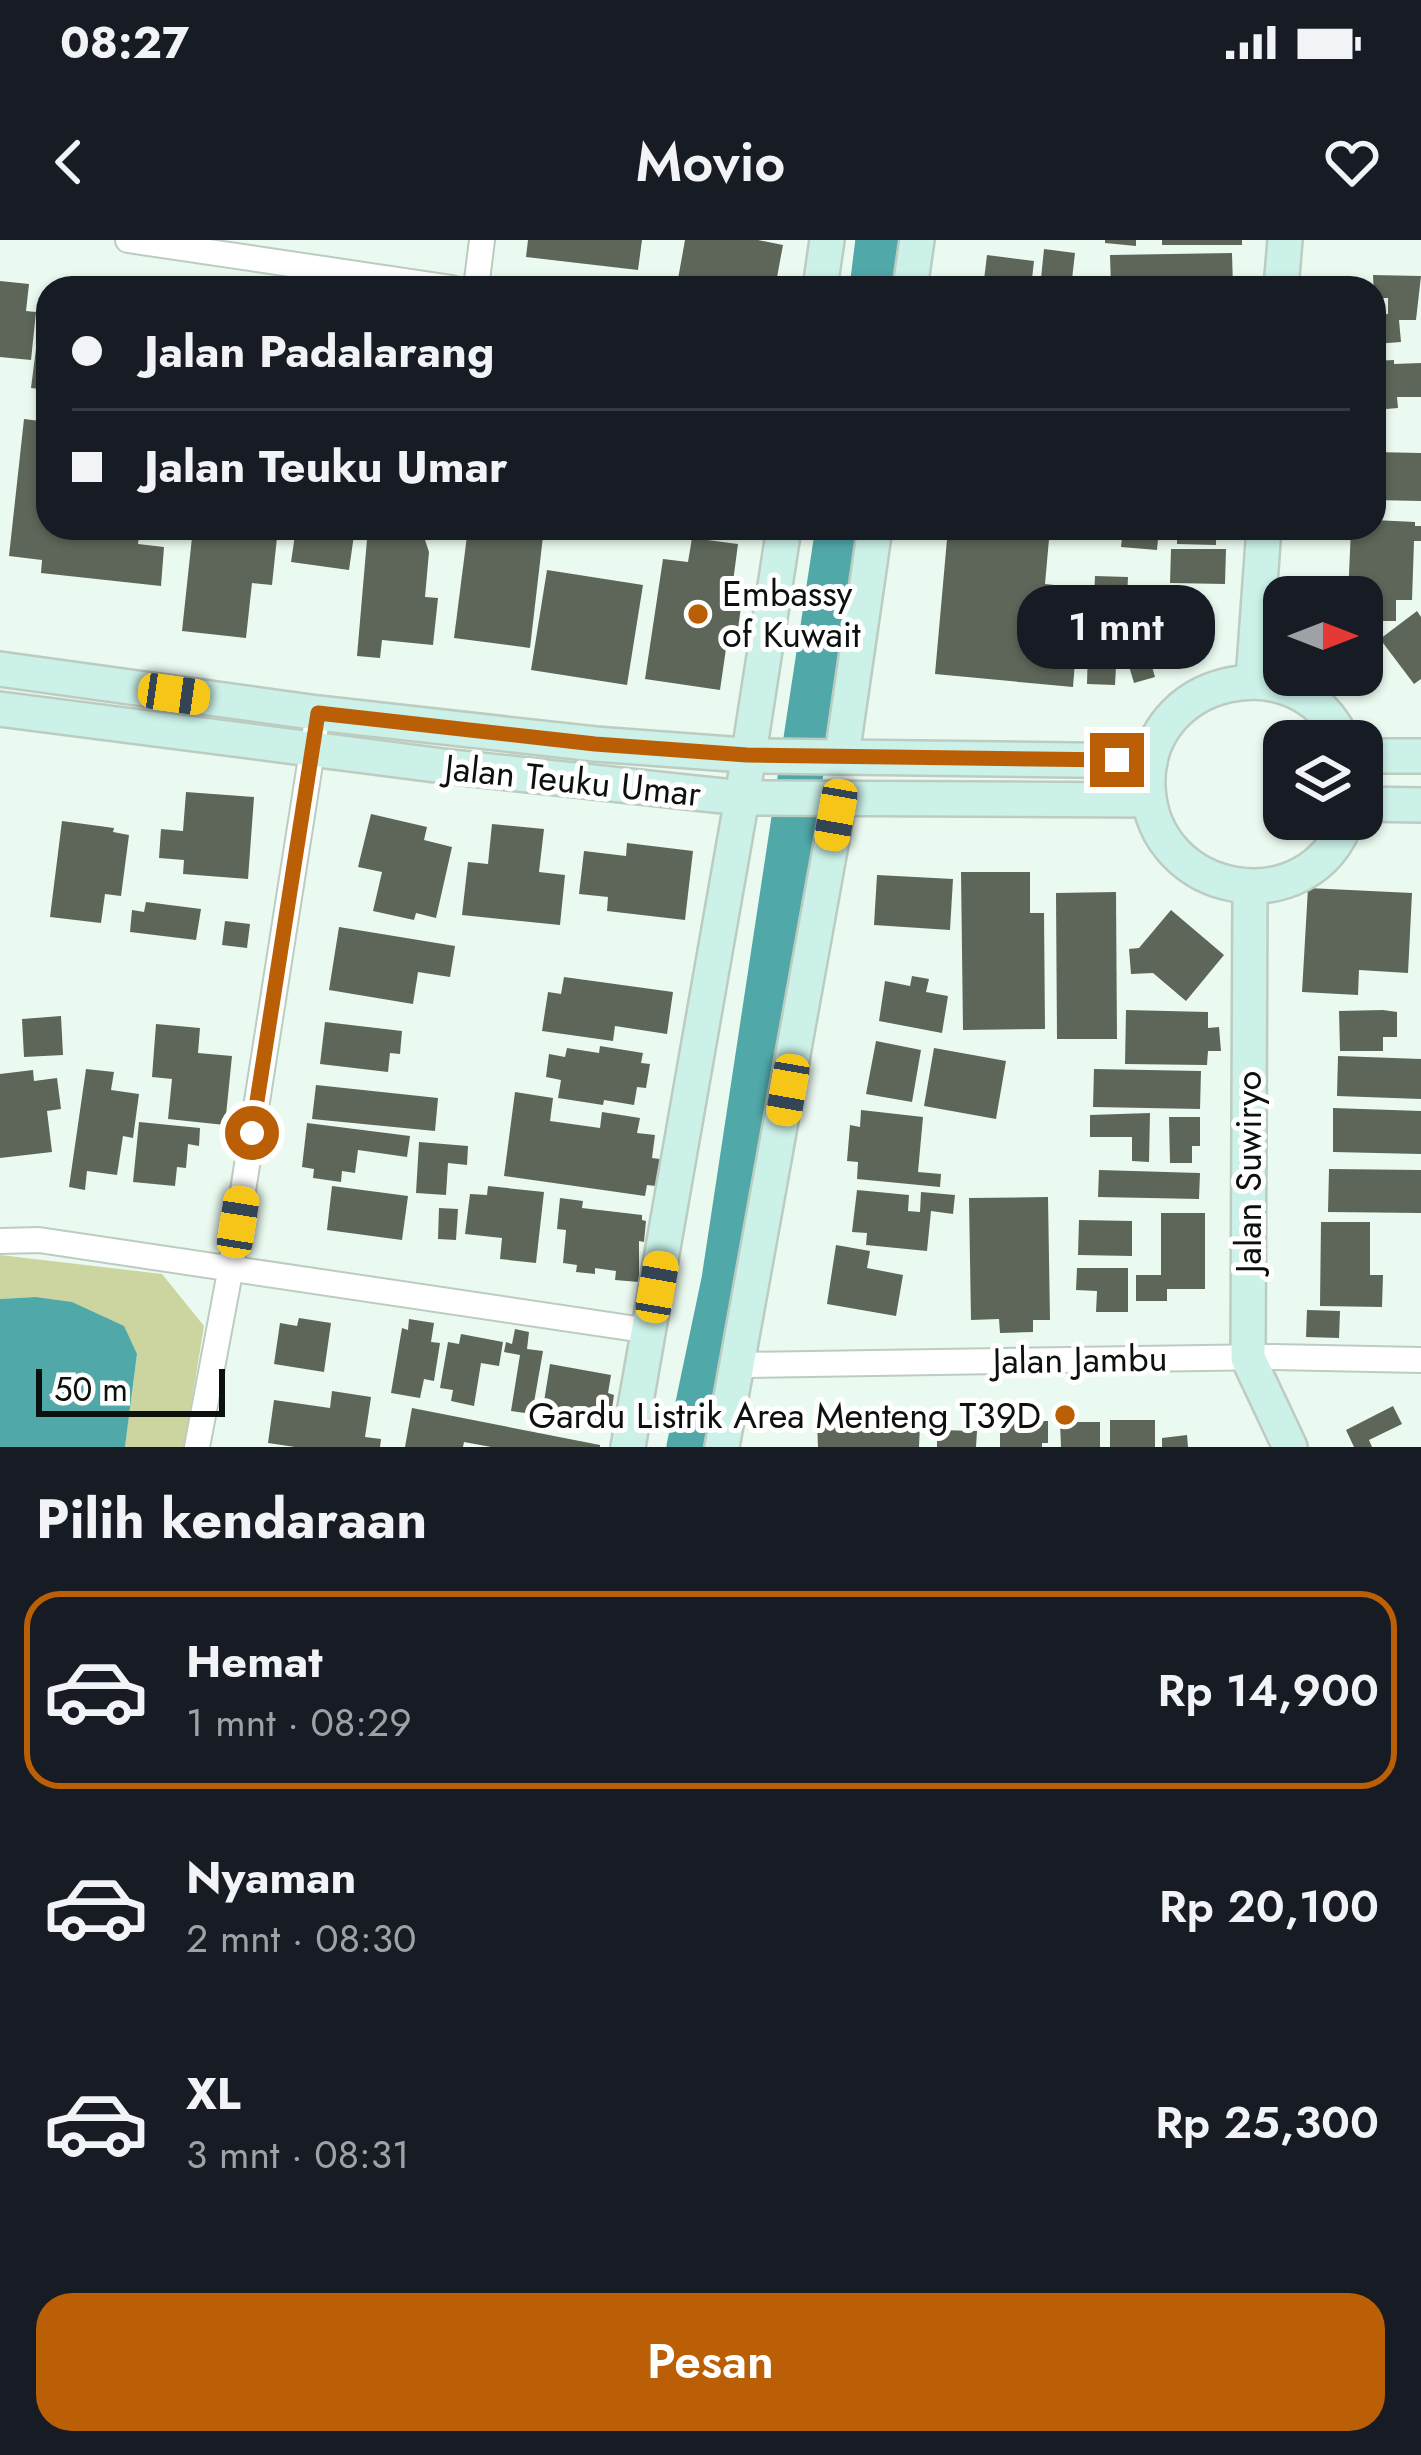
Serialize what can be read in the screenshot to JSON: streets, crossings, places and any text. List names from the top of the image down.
{
  "streets": {
    "street": ["Jalan Teuku Umar", "Jalan Suwiryo", "Jalan Jambu"]
  },
  "crossings": [
    ["Jalan Suwiryo", "Jalan Jambu"]
  ],
  "places": ["Embassy of Kuwait", "Gardu Listrik Area Menteng T39D"],
  "scale_bar": "50 m",
  "north": "right",
  "page": {
    "status": "08:27",
    "header": "Movio",
    "banner": ["Jalan Padalarang", "Jalan Teuku Umar"],
    "bubble": "1 mnt",
    "scale": "50 m",
    "heading": "Pilih kendaraan",
    "list": [
      {
        "name": "Hemat",
        "note": "1 mnt · 08:29",
        "value": "Rp 14,900"
      },
      {
        "name": "Nyaman",
        "note": "2 mnt · 08:30",
        "value": "Rp 20,100"
      },
      {
        "name": "XL",
        "note": "3 mnt · 08:31",
        "value": "Rp 25,300"
      }
    ],
    "buttons": "Pesan"
  }
}
